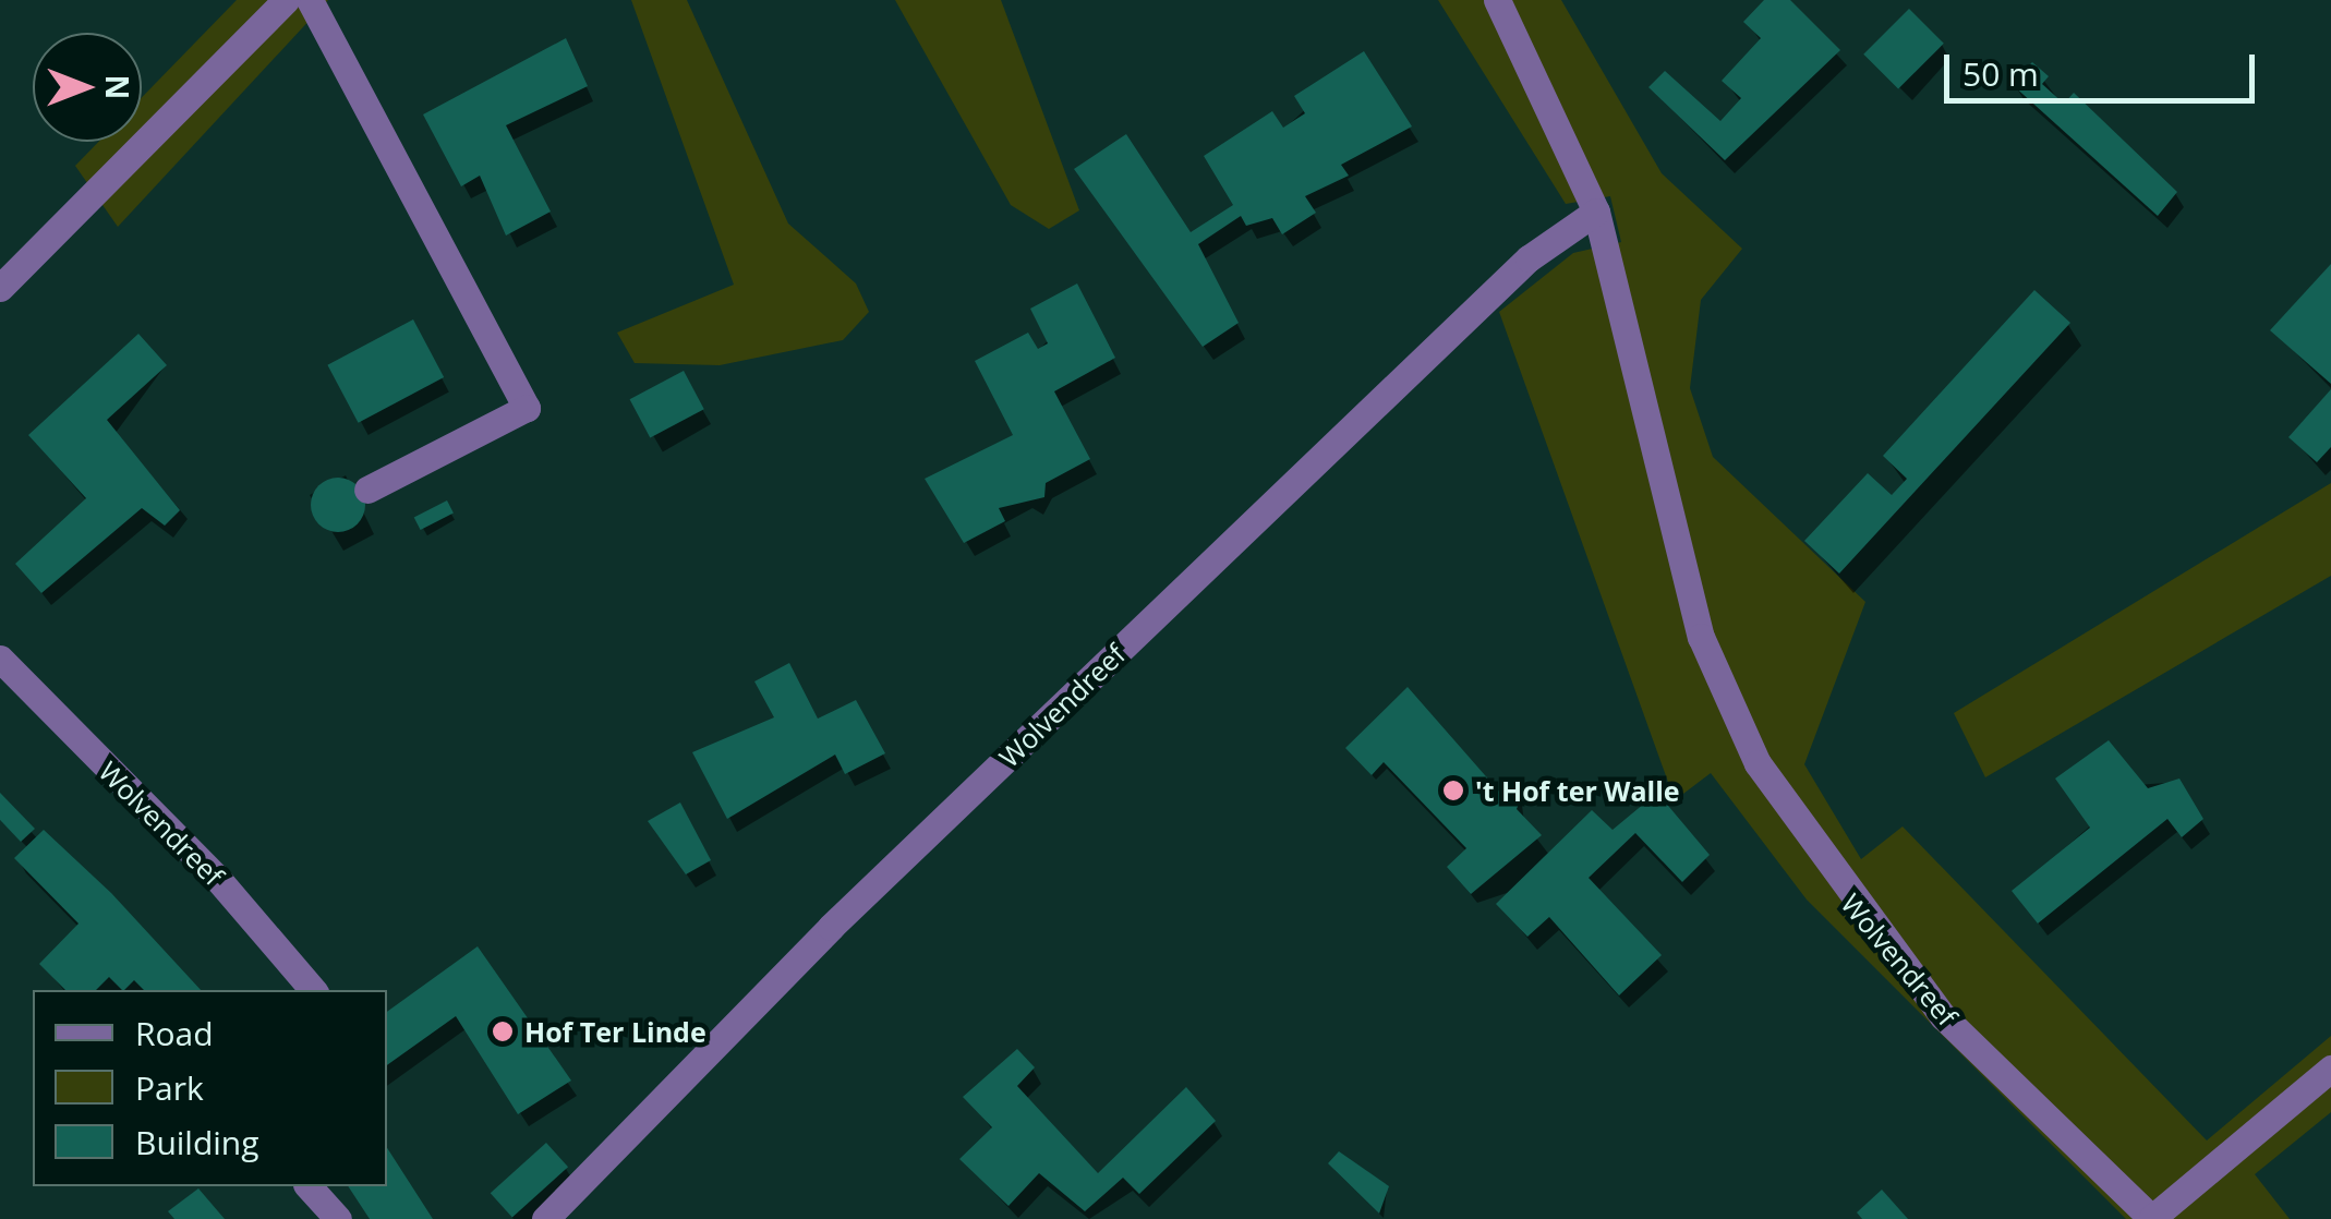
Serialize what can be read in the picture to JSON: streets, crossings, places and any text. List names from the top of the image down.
{
  "streets": {
    "street": ["Wolvendreef"]
  },
  "places": ["'t Hof ter Walle", "Hof Ter Linde"],
  "legend": ["Road", "Park", "Building"],
  "scale_bar": "50 m",
  "north": "right"
}
